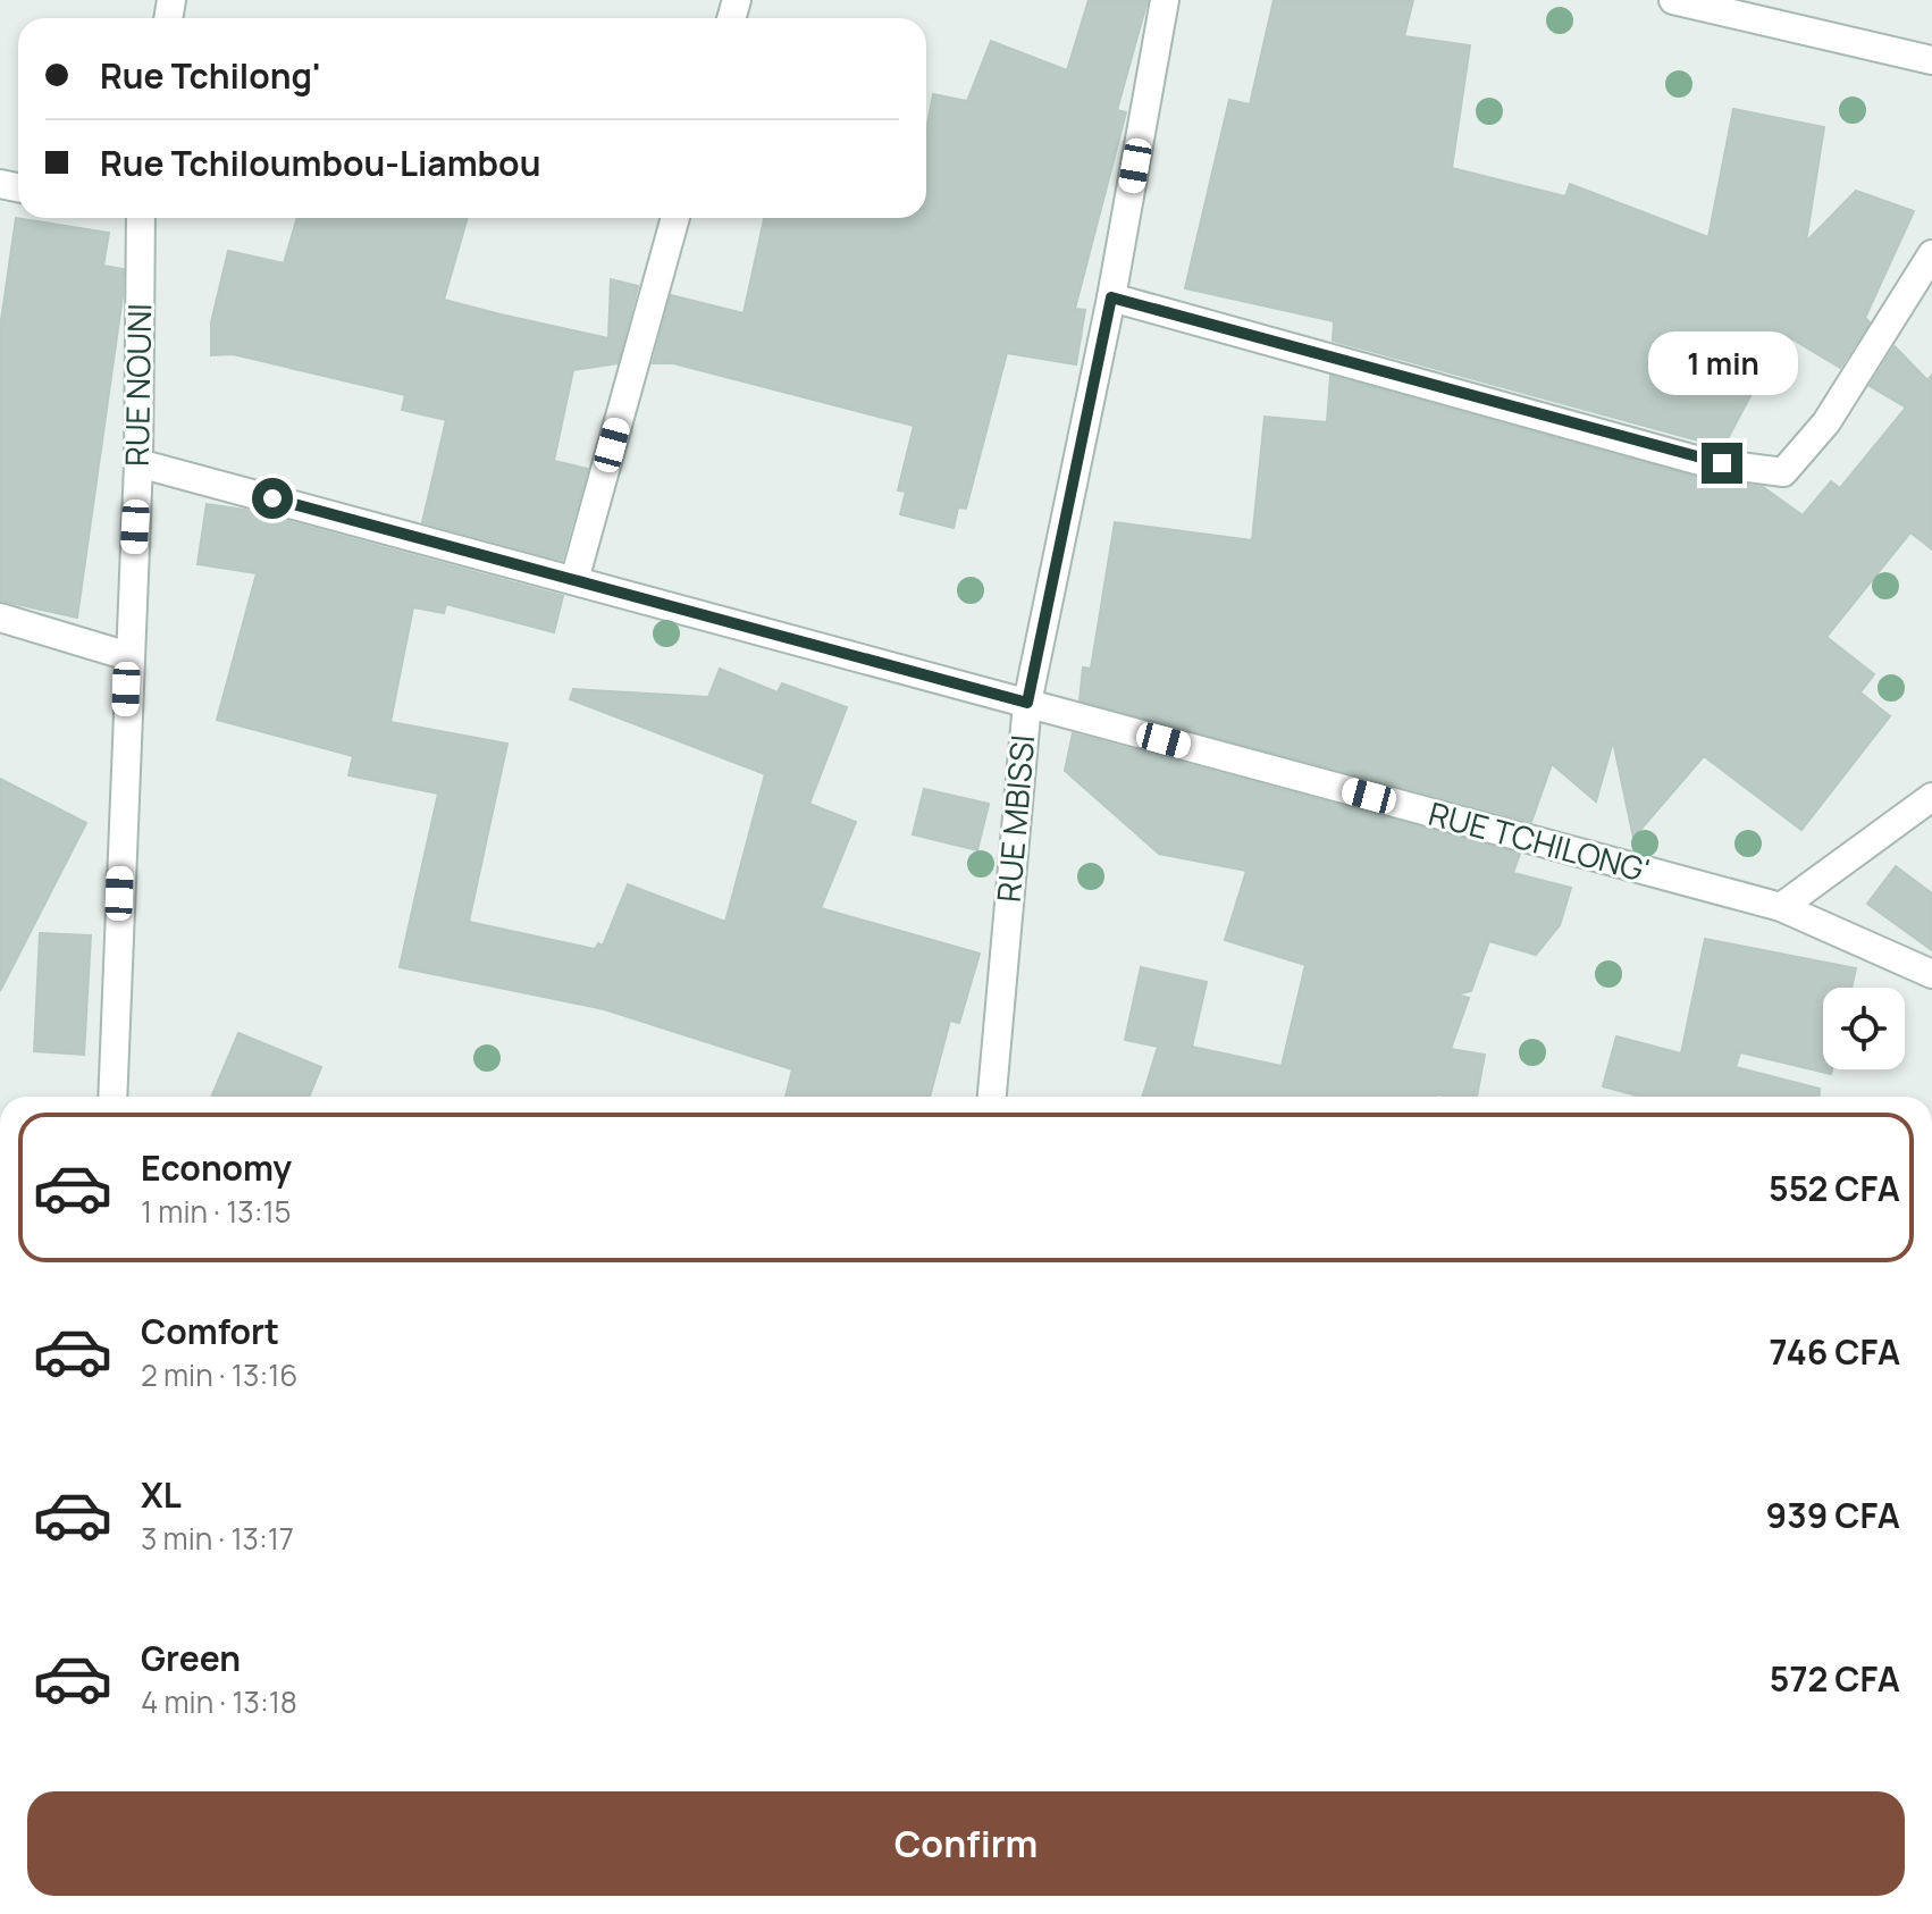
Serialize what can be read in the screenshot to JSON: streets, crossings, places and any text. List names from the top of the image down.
{
  "streets": {
    "street": ["RUE NOUNI", "RUE MBISSI", "RUE TCHILONG'"]
  },
  "crossings": [
    ["RUE NOUNI", "RUE TCHILONG'"],
    ["RUE MBISSI", "RUE TCHILONG'"]
  ],
  "page": {
    "banner": ["Rue Tchilong'", "Rue Tchiloumbou-Liambou"],
    "bubble": "1 min",
    "list": [
      {
        "name": "Economy",
        "note": "1 min · 13:15",
        "value": "552 CFA"
      },
      {
        "name": "Comfort",
        "note": "2 min · 13:16",
        "value": "746 CFA"
      },
      {
        "name": "XL",
        "note": "3 min · 13:17",
        "value": "939 CFA"
      },
      {
        "name": "Green",
        "note": "4 min · 13:18",
        "value": "572 CFA"
      }
    ],
    "buttons": "Confirm"
  }
}
